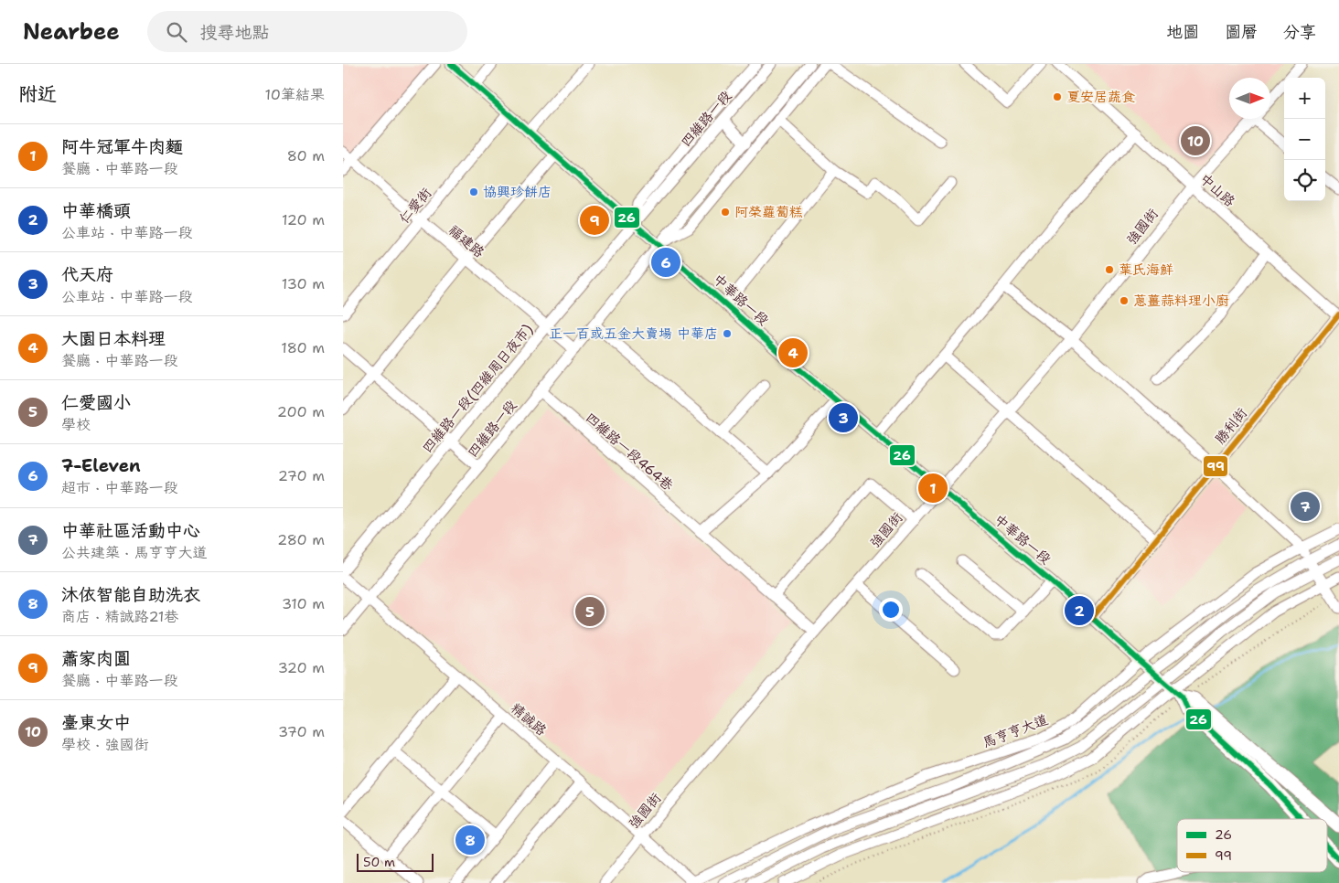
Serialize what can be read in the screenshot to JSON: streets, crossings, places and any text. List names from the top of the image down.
{
  "streets": {
    "street": [
      "四維路一段",
      "中山路",
      "仁愛街",
      "強國街",
      "福建路",
      "中華路一段",
      "四維路一段(四維周日夜市)",
      "勝利街",
      "四維路一段464巷",
      "精誠路",
      "馬亨亨大道"
    ]
  },
  "crossings": [
    ["四維路一段", "福建路"],
    ["四維路一段", "中華路一段"],
    ["四維路一段", "四維路一段(四維周日夜市)"],
    ["四維路一段", "四維路一段464巷"],
    ["四維路一段", "精誠路"],
    ["中山路", "強國街"],
    ["中山路", "勝利街"],
    ["仁愛街", "福建路"],
    ["仁愛街", "中華路一段"],
    ["強國街", "中華路一段"],
    ["強國街", "四維路一段464巷"],
    ["強國街", "精誠路"],
    ["福建路", "四維路一段(四維周日夜市)"],
    ["中華路一段", "四維路一段(四維周日夜市)"],
    ["中華路一段", "勝利街"],
    ["中華路一段", "馬亨亨大道"],
    ["精誠路", "馬亨亨大道"]
  ],
  "places": [
    "夏安居蔬食",
    "協興珍餅店",
    "阿榮蘿蔔糕",
    "葉氏海鮮",
    "蔥薑蒜料理小廚",
    "正一百或五金大賣場 中華店"
  ],
  "lines": ["transit line 26", "transit line 99"],
  "legend": ["26", "99"],
  "scale_bar": "50 m",
  "north": "right",
  "page": {
    "header": "Nearbee",
    "search": "搜尋地點",
    "nav": ["地圖", "圖層", "分享"],
    "heading": ["附近", "10筆結果"],
    "map_buttons": ["+", "−"],
    "list": [
      {
        "mark": "1",
        "name": "阿牛冠軍牛肉麵",
        "note": "餐廳 · 中華路一段",
        "value": "80 m"
      },
      {
        "mark": "2",
        "name": "中華橋頭",
        "note": "公車站 · 中華路一段",
        "value": "120 m"
      },
      {
        "mark": "3",
        "name": "代天府",
        "note": "公車站 · 中華路一段",
        "value": "130 m"
      },
      {
        "mark": "4",
        "name": "大園日本料理",
        "note": "餐廳 · 中華路一段",
        "value": "180 m"
      },
      {
        "mark": "5",
        "name": "仁愛國小",
        "note": "學校",
        "value": "200 m"
      },
      {
        "mark": "6",
        "name": "7-Eleven",
        "note": "超市 · 中華路一段",
        "value": "270 m"
      },
      {
        "mark": "7",
        "name": "中華社區活動中心",
        "note": "公共建築 · 馬亨亨大道",
        "value": "280 m"
      },
      {
        "mark": "8",
        "name": "沐依智能自助洗衣",
        "note": "商店 · 精誠路21巷",
        "value": "310 m"
      },
      {
        "mark": "9",
        "name": "蕭家肉圓",
        "note": "餐廳 · 中華路一段",
        "value": "320 m"
      },
      {
        "mark": "10",
        "name": "臺東女中",
        "note": "學校 · 強國街",
        "value": "370 m"
      }
    ],
    "pins": [
      "10",
      "9",
      "6",
      "4",
      "3",
      "1",
      "7",
      "2",
      "5",
      "8"
    ],
    "scale": "50 m"
  }
}
